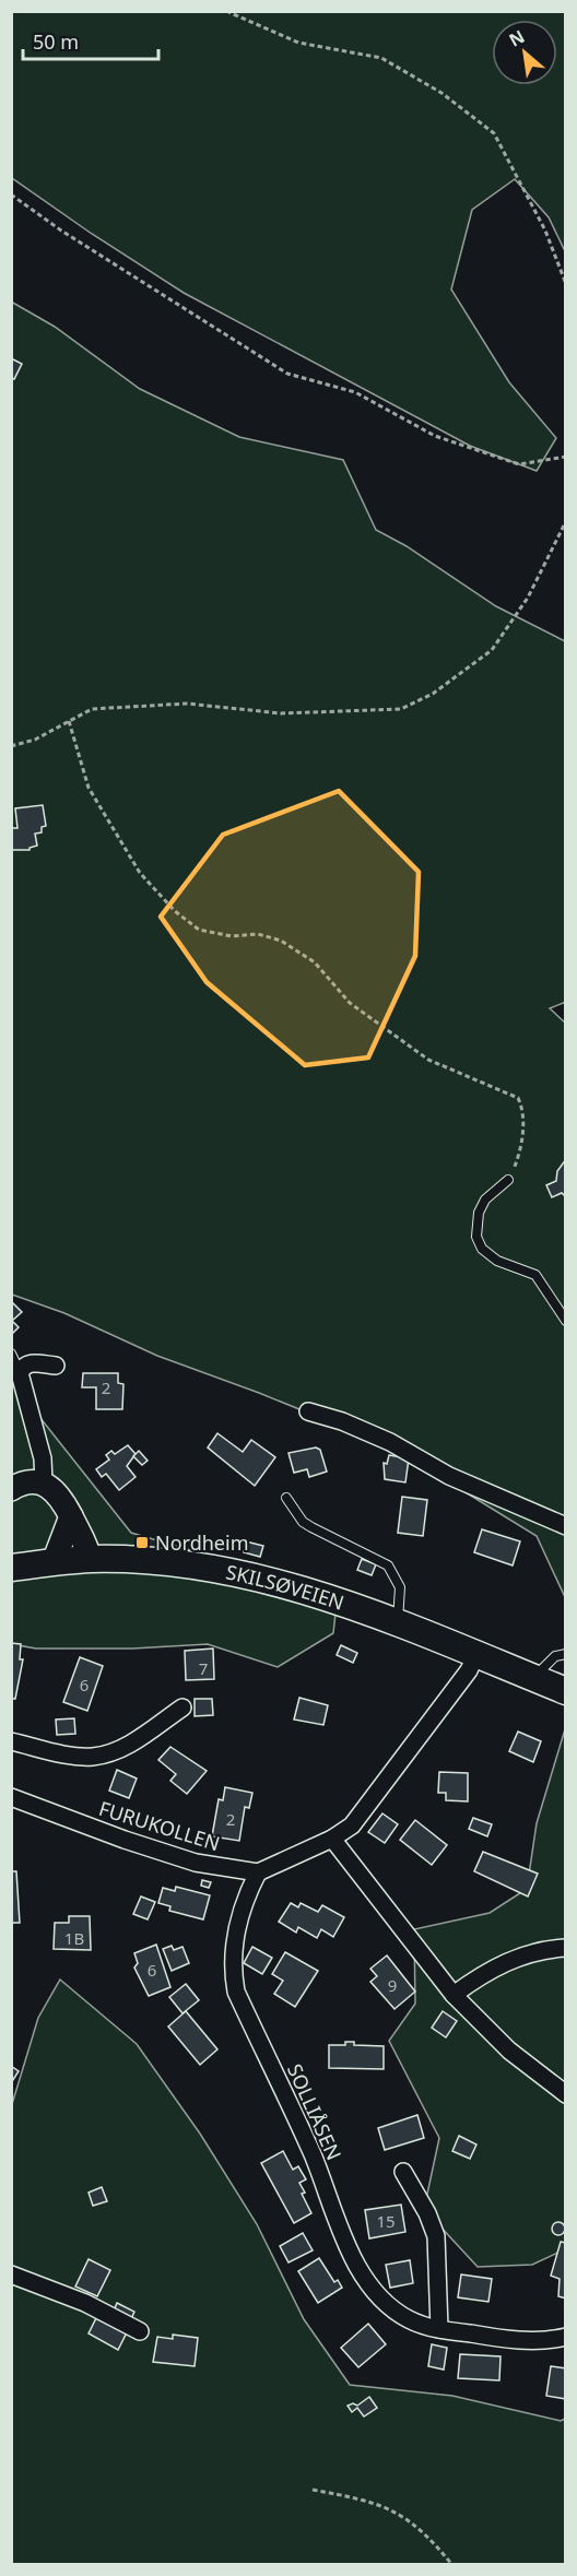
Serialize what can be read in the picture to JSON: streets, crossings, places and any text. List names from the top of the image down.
{
  "streets": {
    "main road": ["SKILSØVEIEN"],
    "street": ["FURUKOLLEN", "SOLLIÅSEN"]
  },
  "crossings": [
    ["FURUKOLLEN", "SOLLIÅSEN"]
  ],
  "places": {
    "transit": ["Nordheim"]
  },
  "house_numbers": [
    "2",
    "7",
    "6",
    "2",
    "1B",
    "6",
    "9",
    "15"
  ],
  "scale_bar": "50 m",
  "north": "top left"
}
